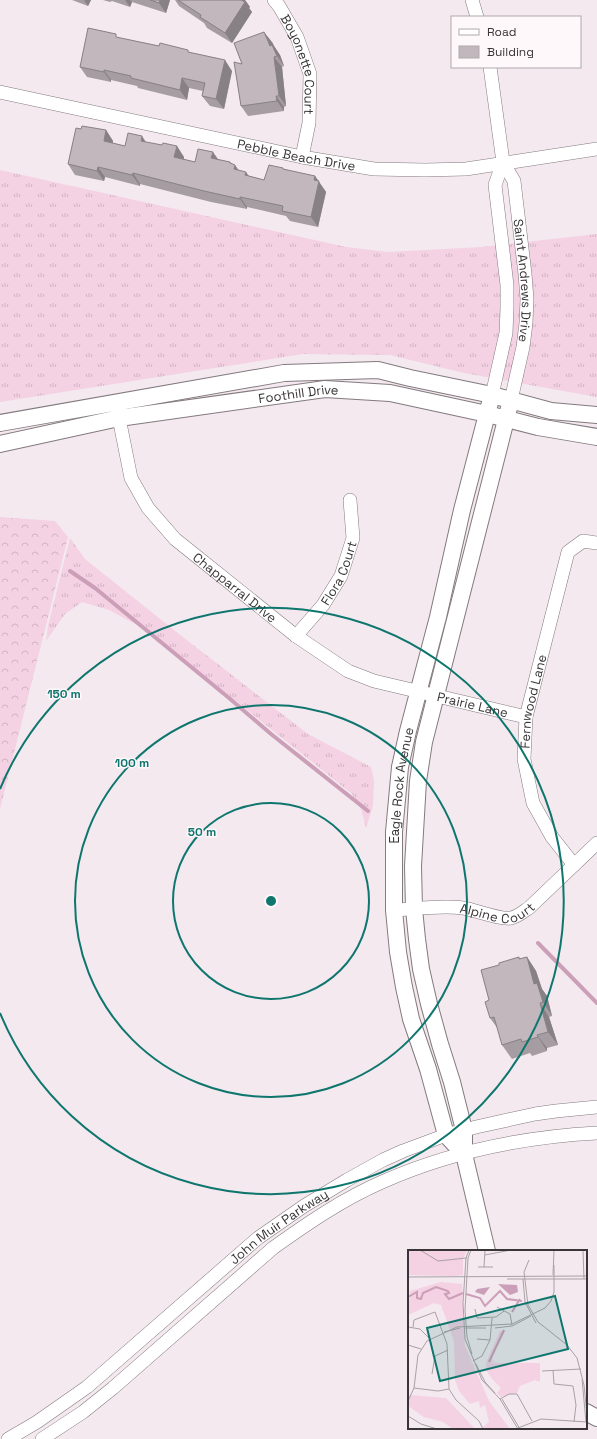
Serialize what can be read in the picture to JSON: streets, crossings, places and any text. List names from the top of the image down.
{
  "streets": {
    "street": [
      "Boyonette Court",
      "Pebble Beach Drive",
      "Saint Andrews Drive",
      "Foothill Drive",
      "Flora Court",
      "Chapparral Drive",
      "Fernwood Lane",
      "Prairie Lane",
      "Eagle Rock Avenue",
      "Alpine Court",
      "John Muir Parkway"
    ]
  },
  "crossings": [
    ["Boyonette Court", "Pebble Beach Drive"],
    ["Pebble Beach Drive", "Saint Andrews Drive"],
    ["Saint Andrews Drive", "Foothill Drive"],
    ["Saint Andrews Drive", "Eagle Rock Avenue"],
    ["Foothill Drive", "Chapparral Drive"],
    ["Foothill Drive", "Eagle Rock Avenue"],
    ["Flora Court", "Chapparral Drive"],
    ["Chapparral Drive", "Prairie Lane"],
    ["Chapparral Drive", "Eagle Rock Avenue"],
    ["Fernwood Lane", "Prairie Lane"],
    ["Fernwood Lane", "Alpine Court"],
    ["Prairie Lane", "Eagle Rock Avenue"],
    ["Eagle Rock Avenue", "Alpine Court"],
    ["Eagle Rock Avenue", "John Muir Parkway"]
  ],
  "legend": ["Road", "Building"],
  "rings": ["150 m", "100 m", "50 m"]
}
